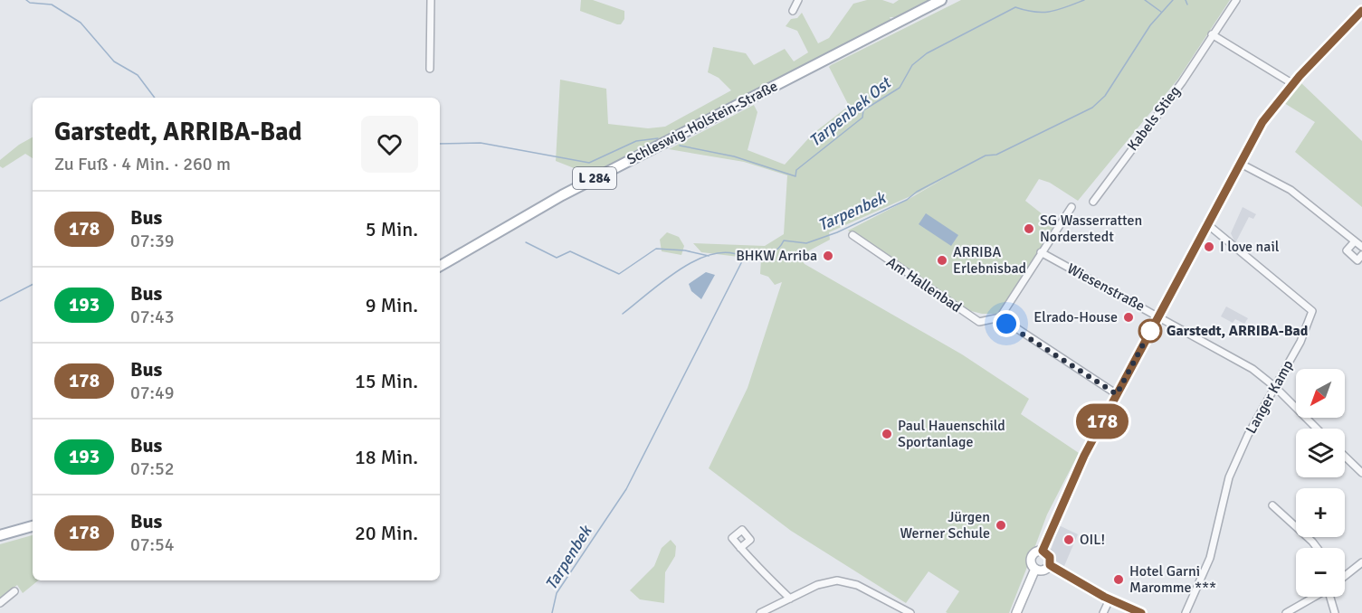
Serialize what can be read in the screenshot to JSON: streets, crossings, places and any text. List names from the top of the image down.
{
  "streets": {
    "main road": ["Schleswig-Holstein-Straße", "L 284"],
    "street": [
      "Kabels Stieg",
      "Am Hallenbad",
      "Wiesenstraße",
      "Langer Kamp"
    ]
  },
  "crossings": [
    ["Wiesenstraße", "Langer Kamp"]
  ],
  "water": ["Tarpenbek Ost", "Tarpenbek"],
  "places": [
    "SG Wasserratten Norderstedt",
    "I love nail",
    "BHKW Arriba",
    "ARRIBA Erlebnisbad",
    "Elrado-House",
    "Garstedt, ARRIBA-Bad",
    "Paul Hauenschild Sportanlage",
    "Jürgen Werner Schule",
    "OIL!",
    "Hotel Garni Maromme ***"
  ],
  "lines": ["bus line 178"],
  "north": "bottom left",
  "page": {
    "on_map": "178",
    "heading": ["Garstedt, ARRIBA-Bad", "Zu Fuß · 4 Min. · 260 m"],
    "list": [
      {
        "mark": "178",
        "name": "Bus",
        "note": "07:39",
        "value": "5 Min."
      },
      {
        "mark": "193",
        "name": "Bus",
        "note": "07:43",
        "value": "9 Min."
      },
      {
        "mark": "178",
        "name": "Bus",
        "note": "07:49",
        "value": "15 Min."
      },
      {
        "mark": "193",
        "name": "Bus",
        "note": "07:52",
        "value": "18 Min."
      },
      {
        "mark": "178",
        "name": "Bus",
        "note": "07:54",
        "value": "20 Min."
      }
    ],
    "map_buttons": ["+", "−"]
  }
}
